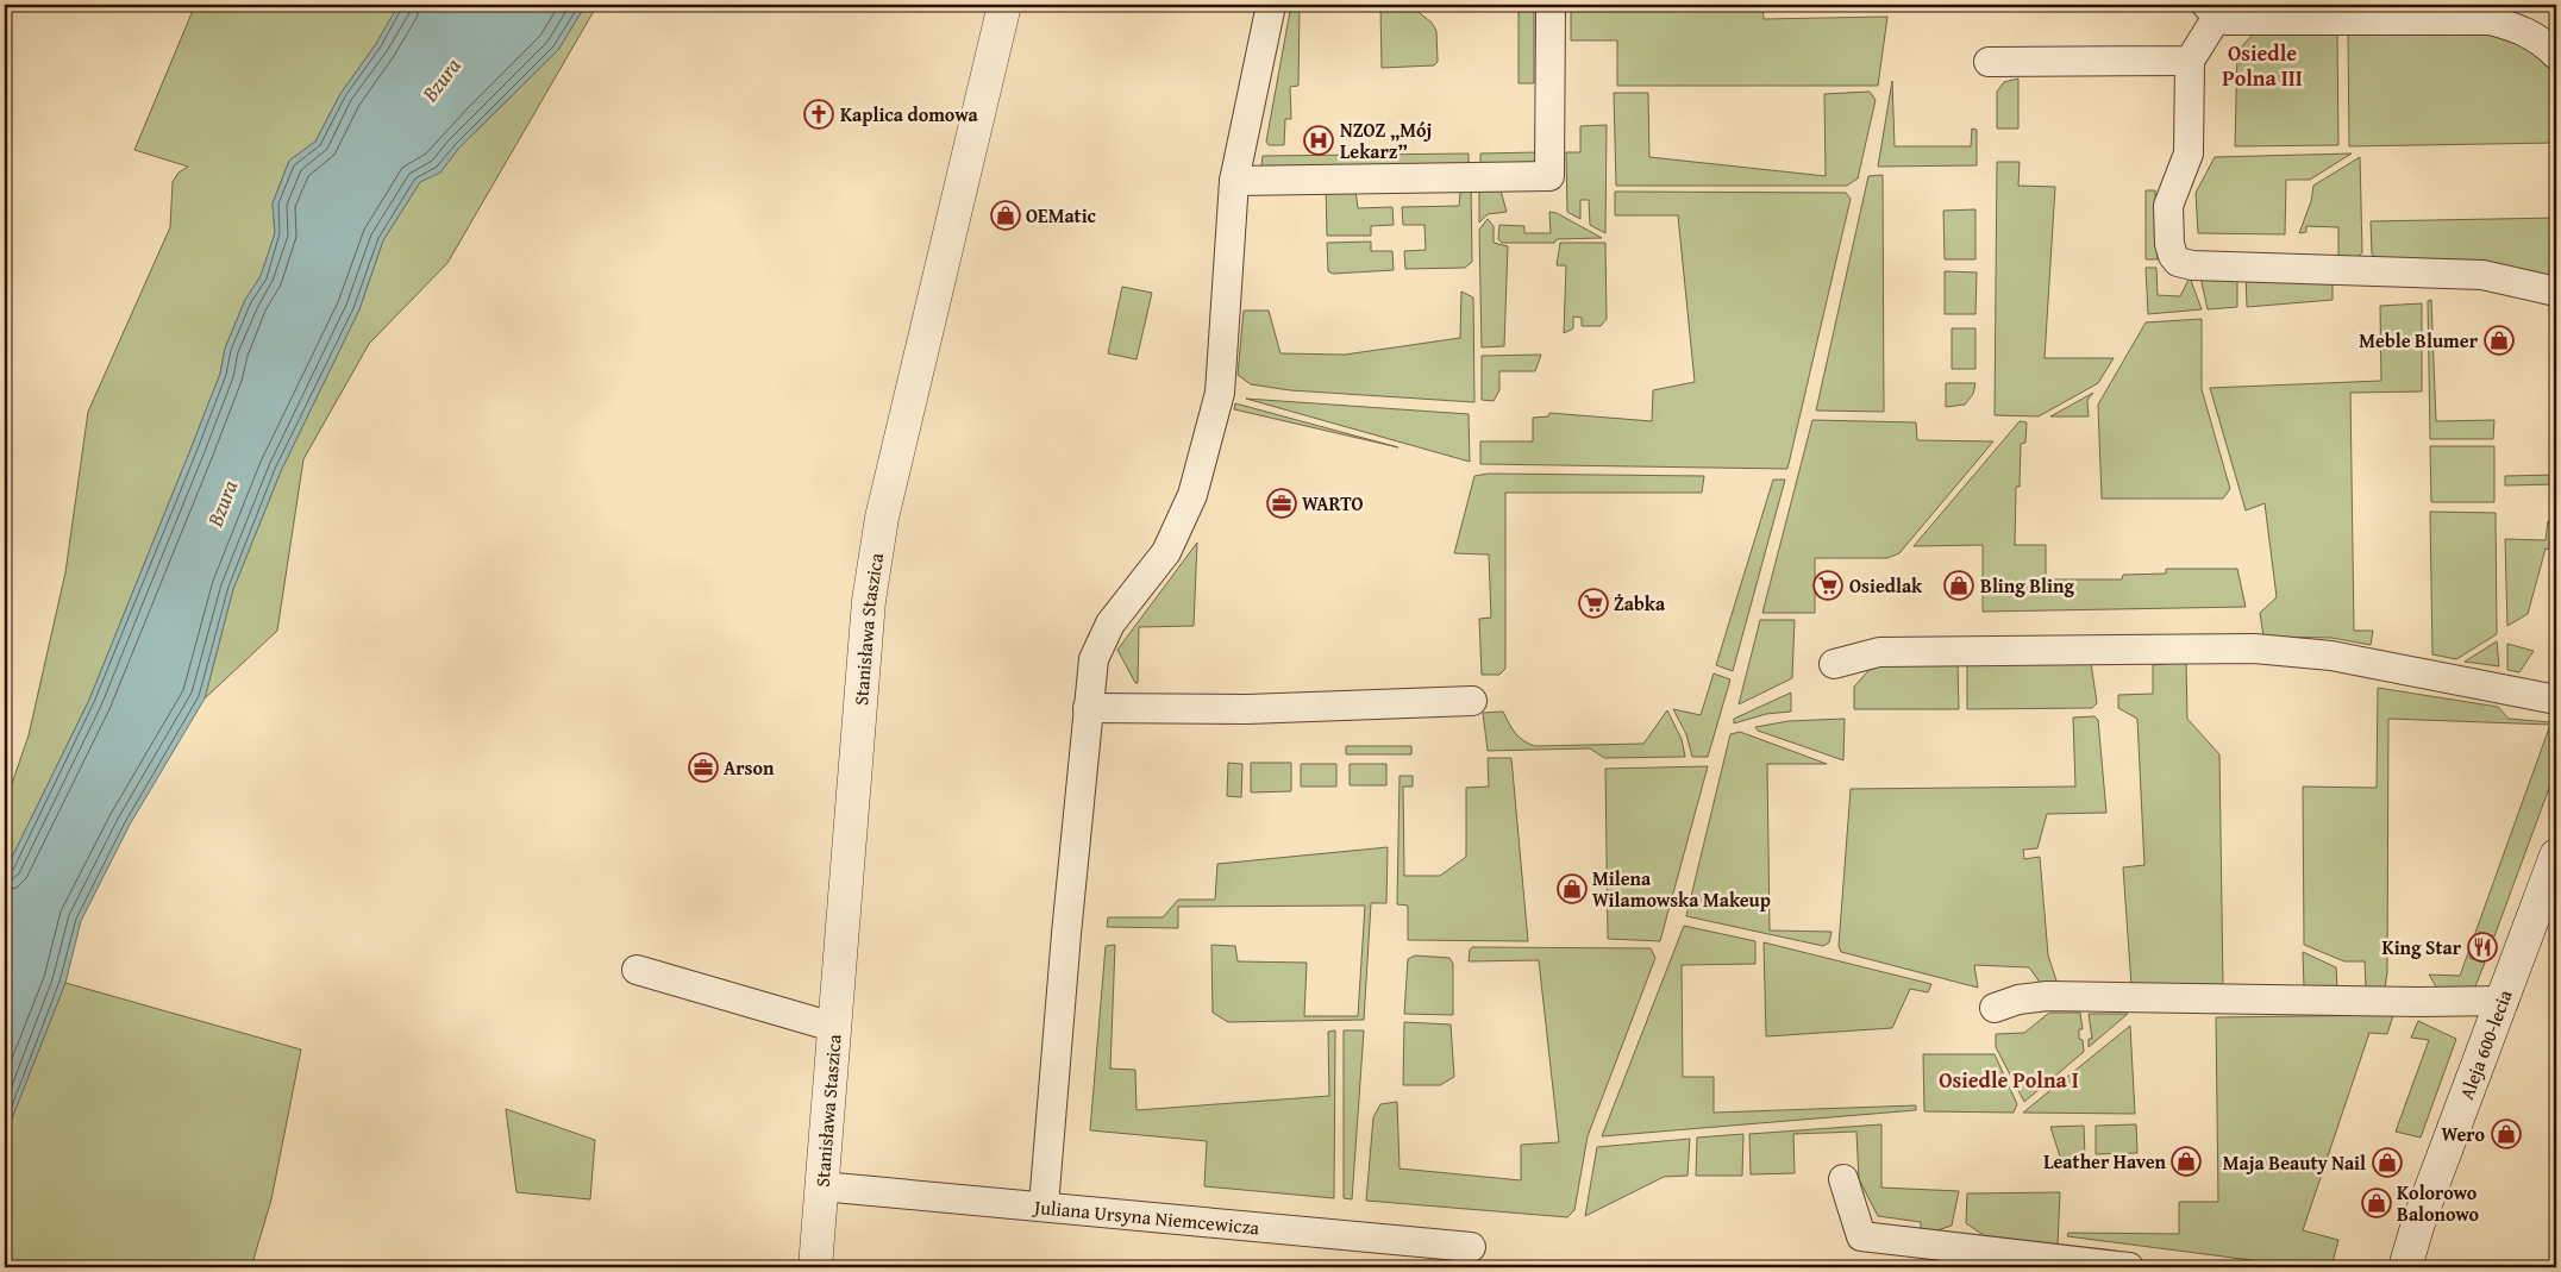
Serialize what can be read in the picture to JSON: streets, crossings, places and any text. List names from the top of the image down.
{
  "streets": {
    "street": ["Stanisława Staszica", "Aleja 600-lecia", "Juliana Ursyna Niemcewicza"]
  },
  "crossings": [
    ["Stanisława Staszica", "Juliana Ursyna Niemcewicza"]
  ],
  "districts": ["Osiedle Polna III", "Osiedle Polna I"],
  "water": ["Bzura"],
  "places": {
    "church": ["Kaplica domowa"],
    "hospital": ["NZOZ „Mój Lekarz”"],
    "shop": [
      "OEMatic",
      "Meble Blumer",
      "Bling Bling",
      "Milena Wilamowska Makeup",
      "Wero",
      "Leather Haven",
      "Maja Beauty Nail",
      "Kolorowo Balonowo"
    ],
    "office": ["WARTO", "Arson"],
    "supermarket": ["Osiedlak", "Żabka"],
    "restaurant": ["King Star"]
  }
}
